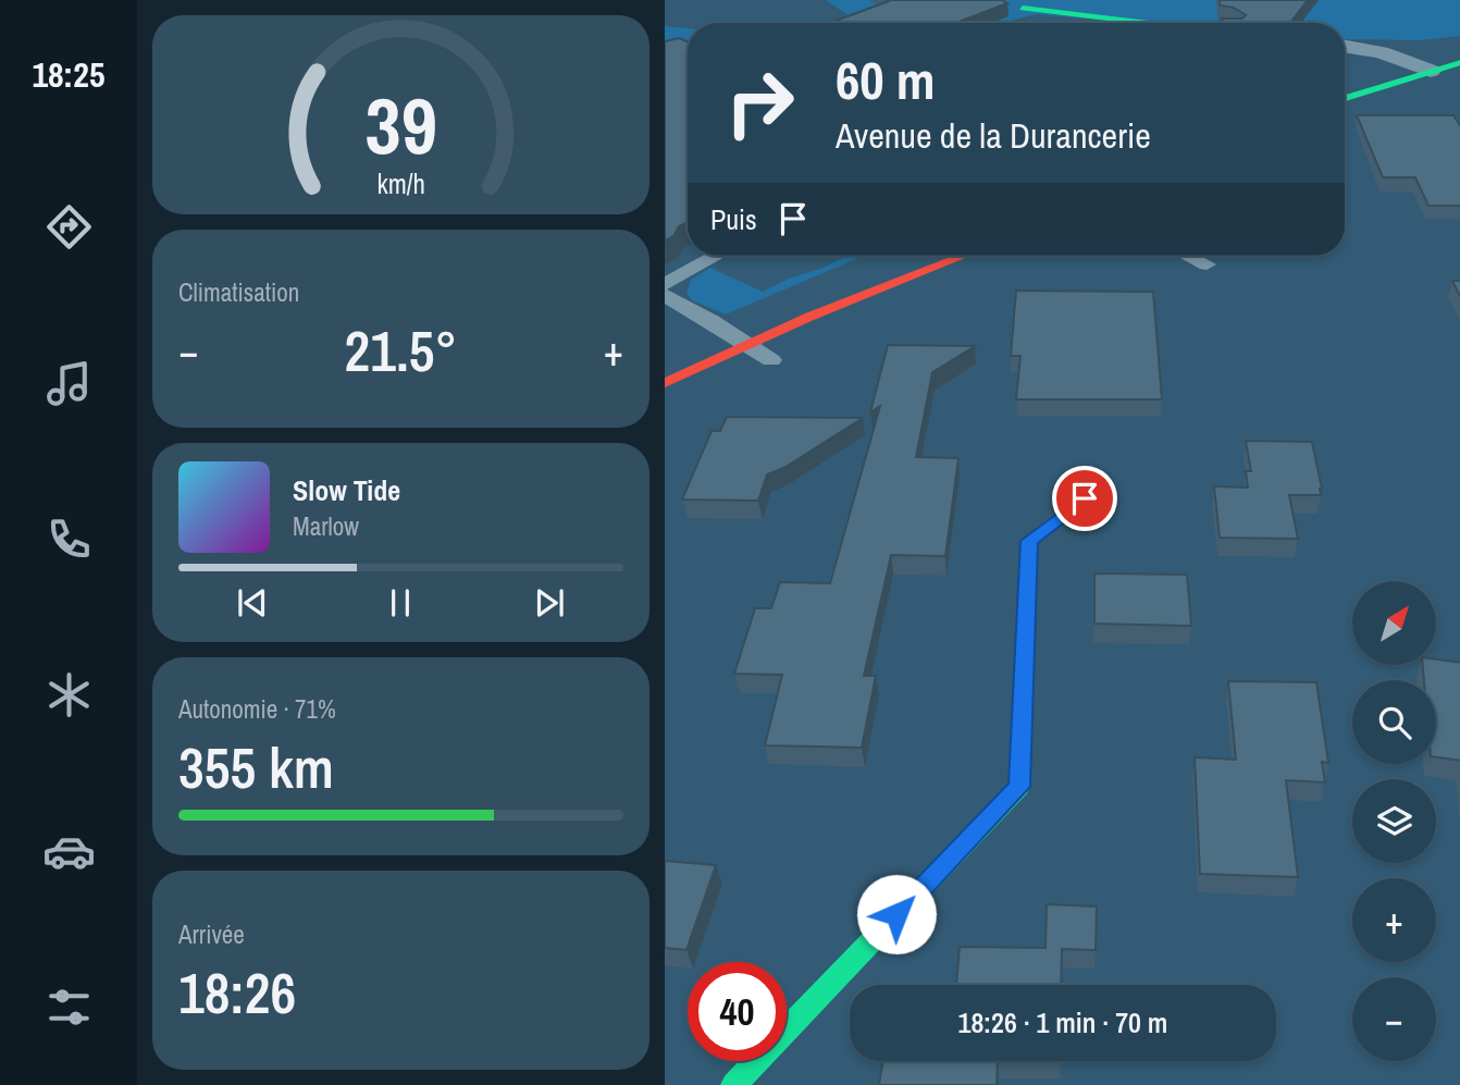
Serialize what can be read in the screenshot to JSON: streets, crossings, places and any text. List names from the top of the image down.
{
  "north": "top right",
  "page": {
    "tabs": "18:25",
    "turn": ["60 m", "Avenue de la Durancerie"],
    "then": "Puis",
    "tile": [
      "Climatisation",
      ["Autonomie · 71%", "355 km"],
      ["Arrivée", "18:26"]
    ],
    "heat": ["−", "21.5°", "+"],
    "song": ["Slow Tide", "Marlow"],
    "map_buttons": ["+", "−"],
    "limit": "40",
    "trip": "18:26 · 1 min · 70 m",
    "gauge": ["39", "km/h"]
  }
}
